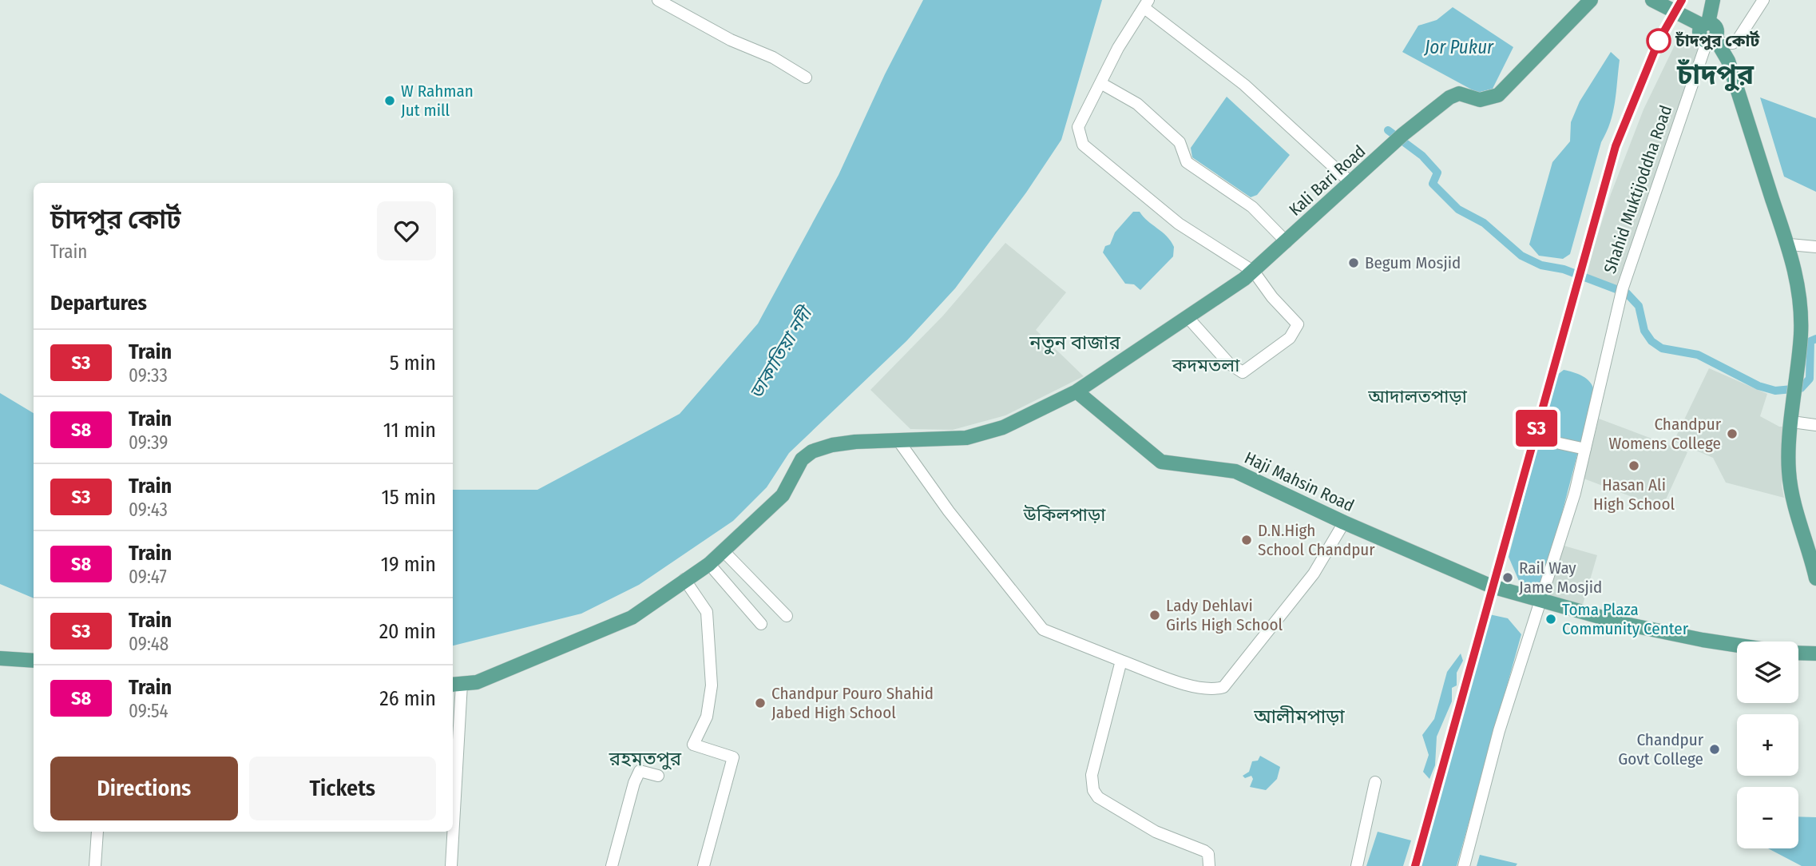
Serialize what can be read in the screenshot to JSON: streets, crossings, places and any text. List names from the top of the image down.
{
  "streets": {
    "main road": ["Kali Bari Road", "Haji Mahsin Road"],
    "street": ["Shahid Muktijoddha Road"]
  },
  "crossings": [
    ["Kali Bari Road", "Haji Mahsin Road"],
    ["Shahid Muktijoddha Road", "Haji Mahsin Road"]
  ],
  "districts": [
    "চাঁদপুর",
    "নতুন বাজার",
    "কদমতলা",
    "আদালতপাড়া",
    "উকিলপাড়া",
    "আলীমপাড়া",
    "রহমতপুর"
  ],
  "water": ["Jor Pukur", "ডাকাতিয়া নদী"],
  "places": [
    "চাঁদপুর কোর্ট",
    "W Rahman Jut mill",
    "Begum Mosjid",
    "Chandpur Womens College",
    "Hasan Ali High School",
    "D.N.High School Chandpur",
    "Rail Way Jame Mosjid",
    "Lady Dehlavi Girls High School",
    "Toma Plaza Community Center",
    "Chandpur Pouro Shahid Jabed High School",
    "Chandpur Govt College"
  ],
  "page": {
    "on_map": "S3",
    "heading": [
      ["চাঁদপুর কোর্ট", "Train"],
      "Departures"
    ],
    "list": [
      {
        "mark": "S3",
        "name": "Train",
        "note": "09:33",
        "value": "5 min"
      },
      {
        "mark": "S8",
        "name": "Train",
        "note": "09:39",
        "value": "11 min"
      },
      {
        "mark": "S3",
        "name": "Train",
        "note": "09:43",
        "value": "15 min"
      },
      {
        "mark": "S8",
        "name": "Train",
        "note": "09:47",
        "value": "19 min"
      },
      {
        "mark": "S3",
        "name": "Train",
        "note": "09:48",
        "value": "20 min"
      },
      {
        "mark": "S8",
        "name": "Train",
        "note": "09:54",
        "value": "26 min"
      }
    ],
    "map_buttons": ["+", "−"],
    "buttons": ["Directions", "Tickets"]
  }
}
